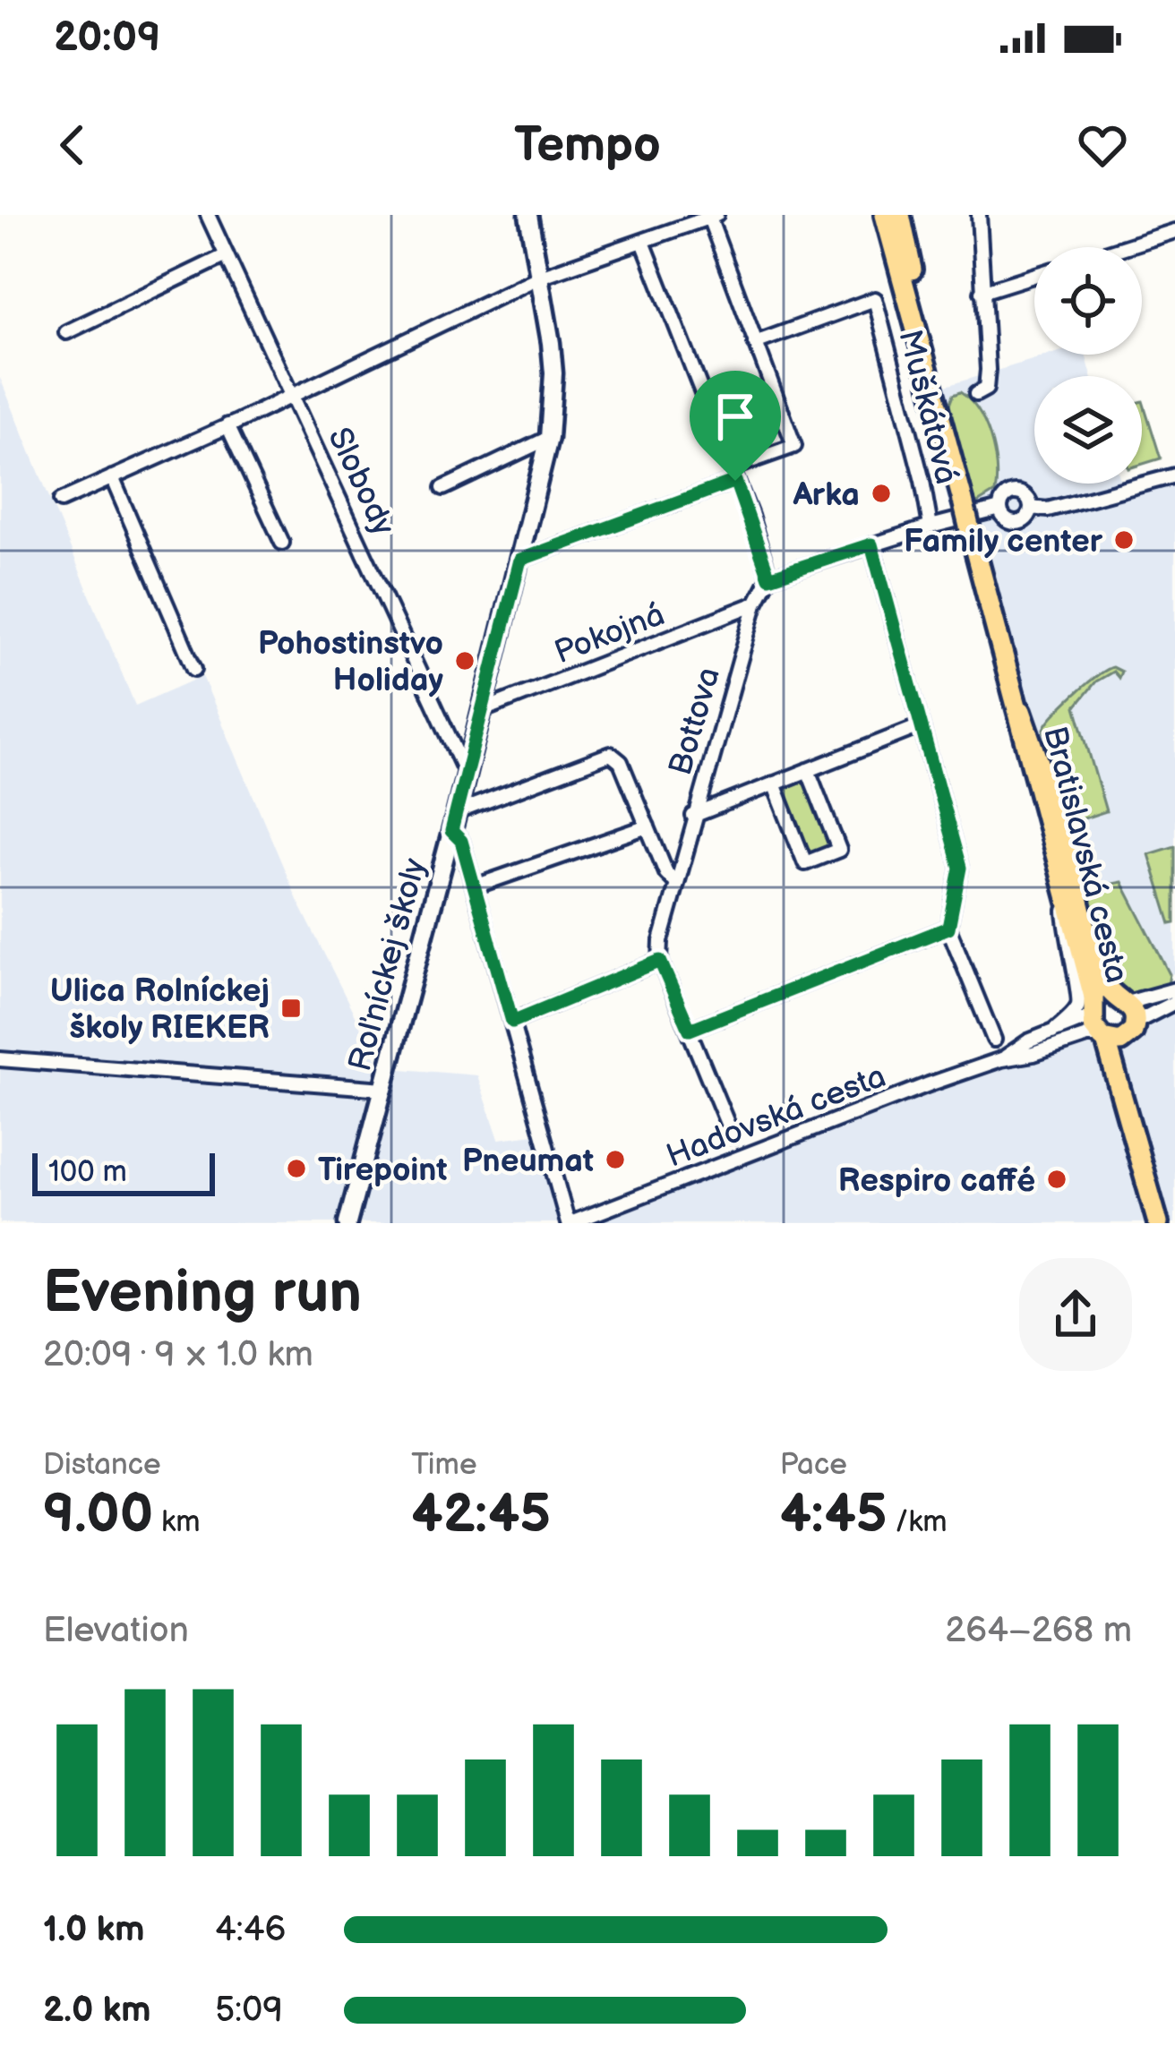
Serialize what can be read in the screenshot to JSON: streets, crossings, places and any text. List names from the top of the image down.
{
  "streets": {
    "main road": ["Bratislavská cesta", "Roľníckej školy"],
    "street": [
      "Muškátová",
      "Slobody",
      "Pokojná",
      "Bottova",
      "Hadovská cesta"
    ]
  },
  "crossings": [
    ["Slobody", "Roľníckej školy"],
    ["Pokojná", "Bottova"],
    ["Pokojná", "Roľníckej školy"],
    ["Bratislavská cesta", "Hadovská cesta"]
  ],
  "places": {
    "other": [
      "Arka",
      "Family center",
      "Pohostinstvo Holiday",
      "Pneumat",
      "Tirepoint",
      "Respiro caffé"
    ],
    "transit": ["Ulica Rolníckej školy RIEKER"]
  },
  "scale_bar": "100 m",
  "page": {
    "status": "20:09",
    "header": "Tempo",
    "scale": "100 m",
    "heading": ["Evening run", "20:09 · 9 × 1.0 km"],
    "stats": [
      ["Distance", "9.00 km"],
      ["Time", "42:45"],
      ["Pace", "4:45 /km"]
    ],
    "chart": ["Elevation", "264–268 m"],
    "list": [
      {
        "name": "1.0 km",
        "note": "4:46"
      },
      {
        "name": "2.0 km",
        "note": "5:09"
      }
    ]
  }
}
